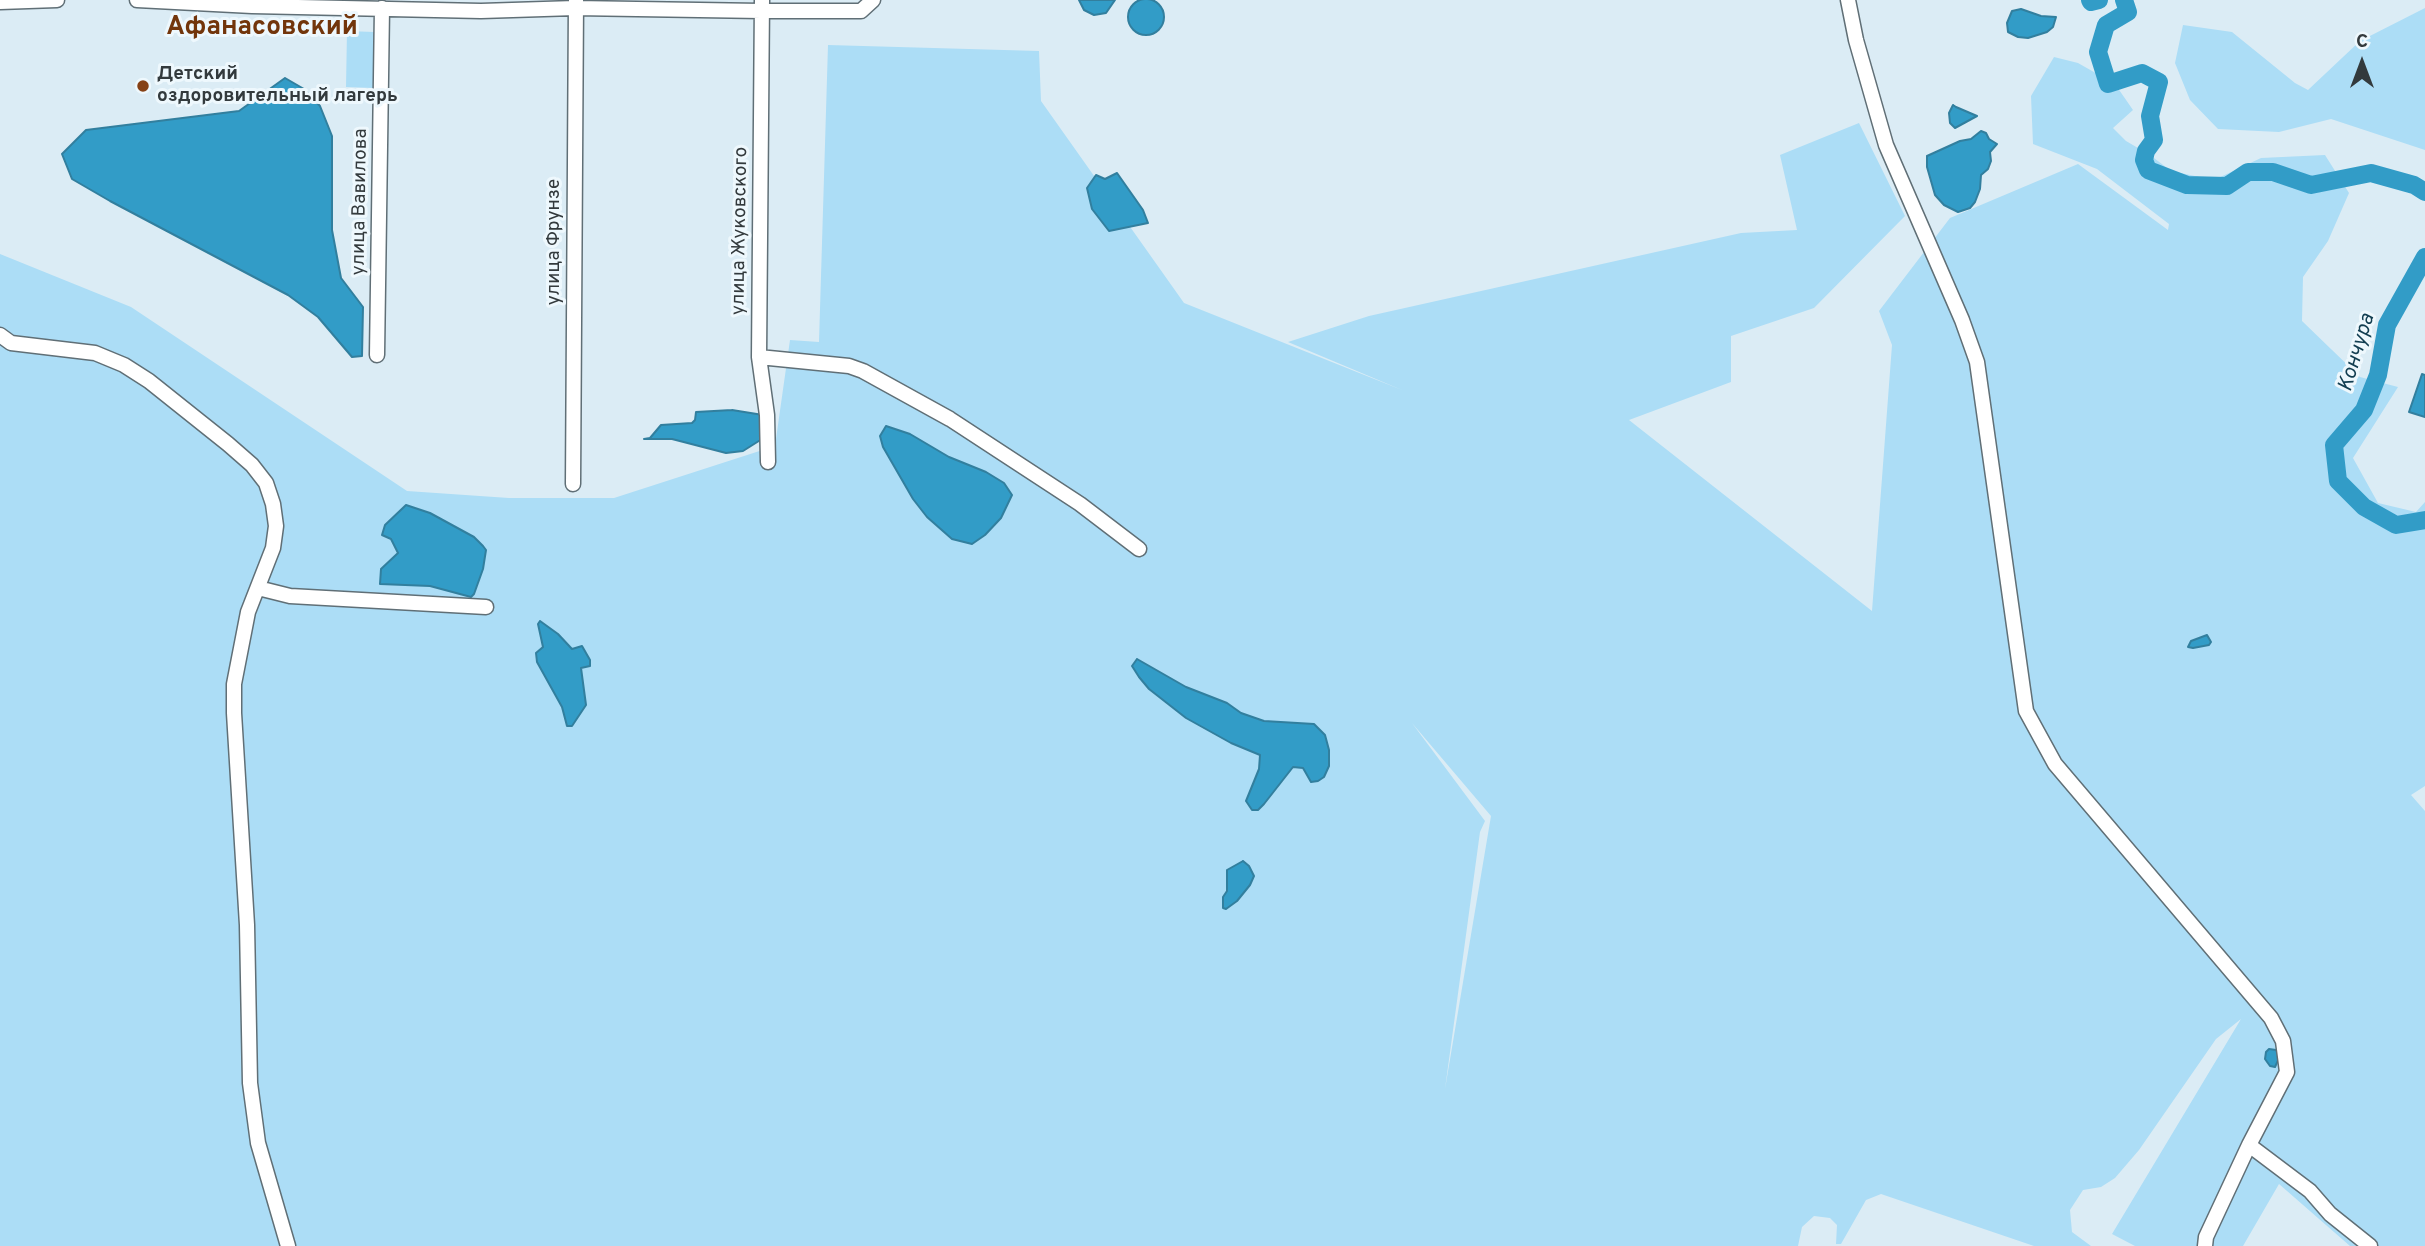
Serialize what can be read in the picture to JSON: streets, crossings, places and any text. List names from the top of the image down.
{
  "streets": {
    "street": ["улица Вавилова", "улица Жуковского", "улица Фрунзе"]
  },
  "districts": ["Афанасовский"],
  "water": ["Кончура"],
  "places": ["Детский оздоровительный лагерь"],
  "north": "top"
}
